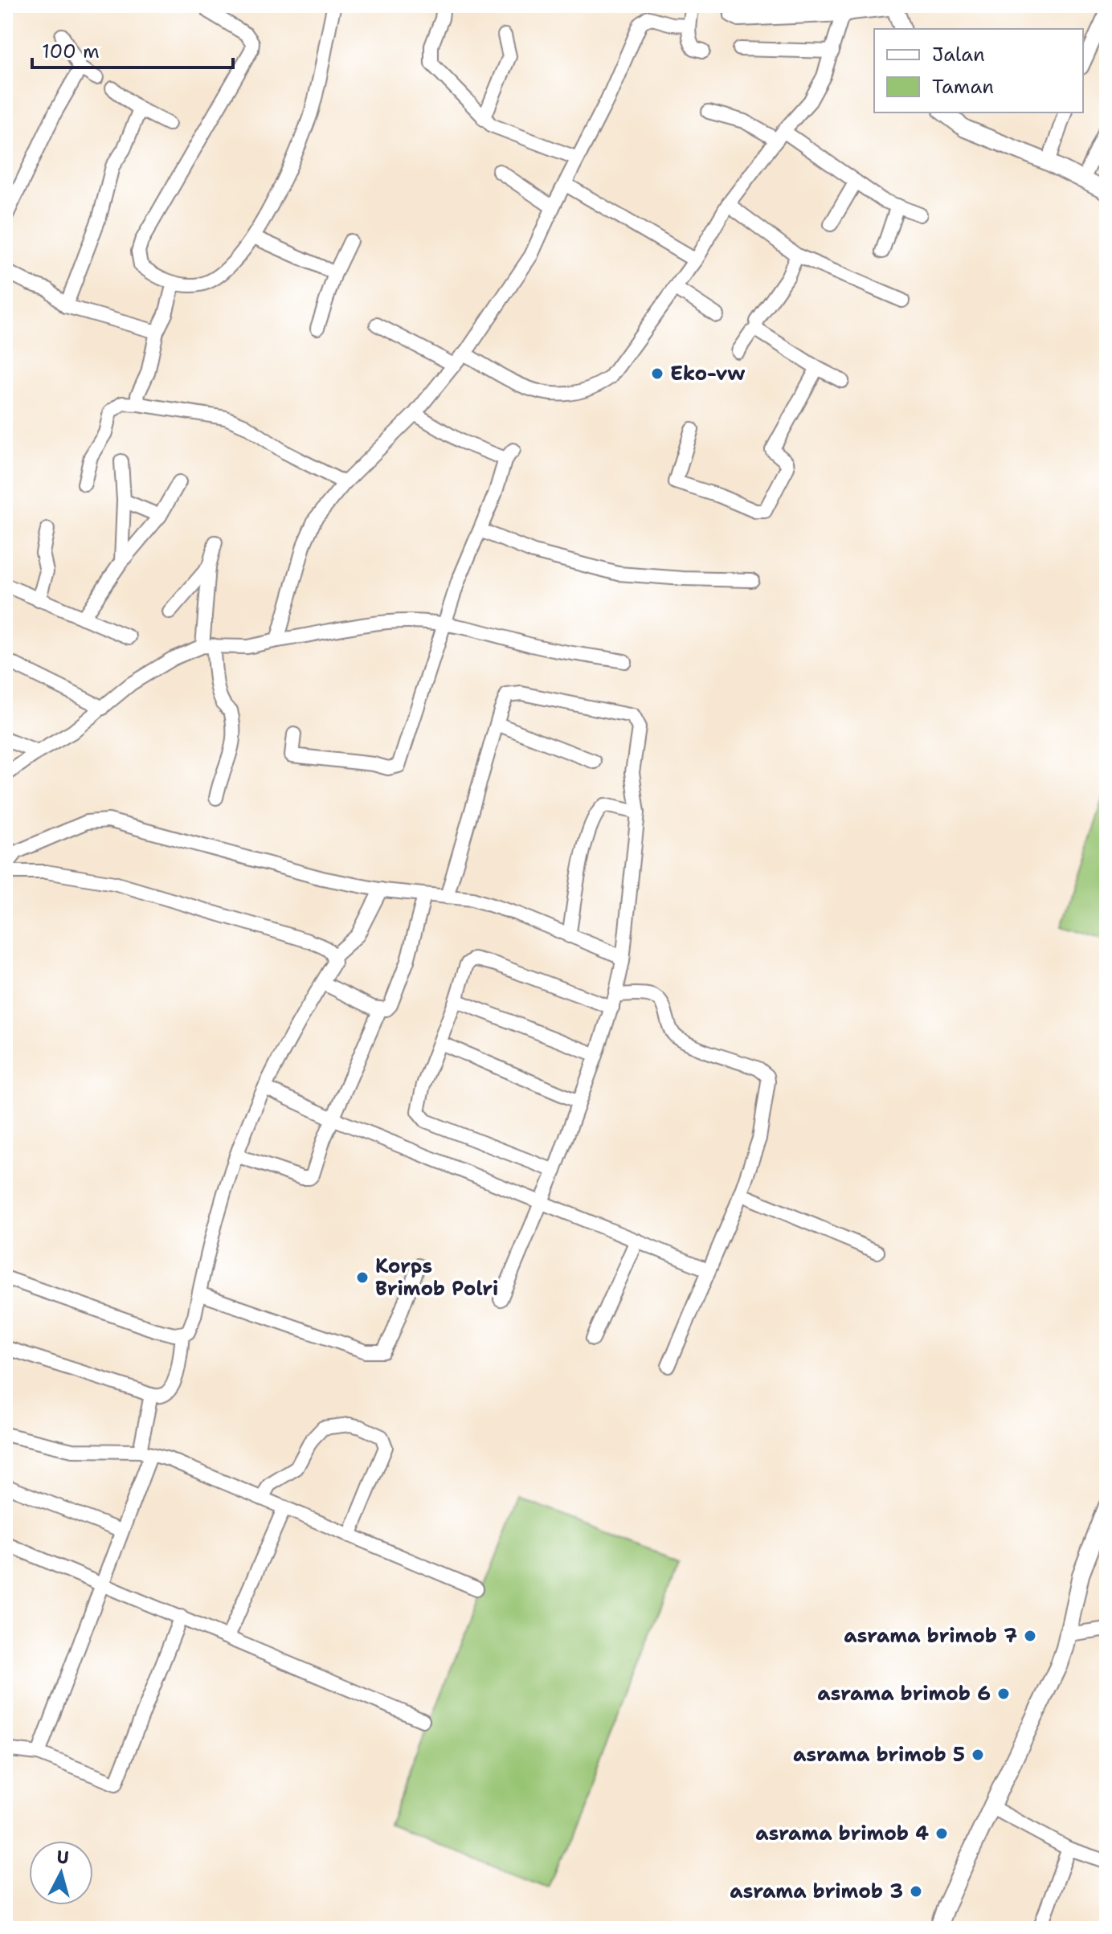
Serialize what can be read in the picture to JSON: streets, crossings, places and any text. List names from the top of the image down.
{
  "places": [
    "Eko-vw",
    "Korps Brimob Polri",
    "asrama brimob 7",
    "asrama brimob 6",
    "asrama brimob 5",
    "asrama brimob 4",
    "asrama brimob 3"
  ],
  "legend": ["Jalan", "Taman"],
  "scale_bar": "100 m",
  "north": "top"
}
